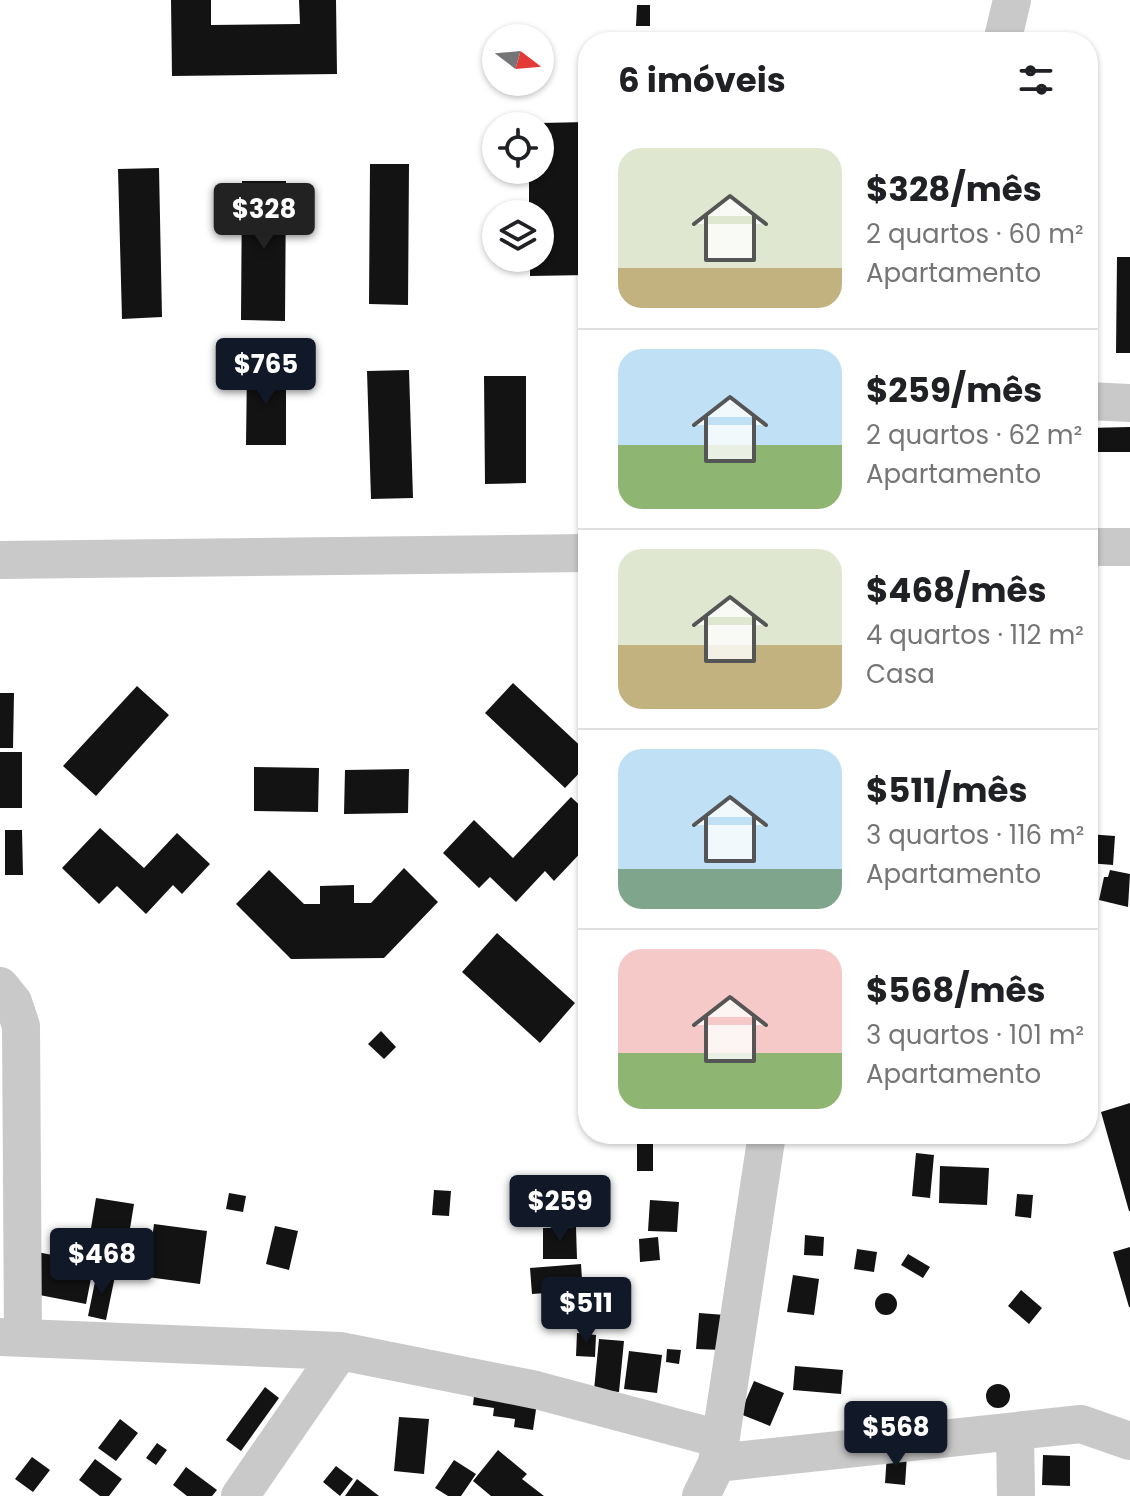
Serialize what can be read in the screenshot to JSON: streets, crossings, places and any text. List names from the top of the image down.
{
  "north": "right",
  "page": {
    "heading": "6 imóveis",
    "list": [
      {
        "name": "$328/mês",
        "note": "2 quartos · 60 m² · Apartamento"
      },
      {
        "name": "$259/mês",
        "note": "2 quartos · 62 m² · Apartamento"
      },
      {
        "name": "$468/mês",
        "note": "4 quartos · 112 m² · Casa"
      },
      {
        "name": "$511/mês",
        "note": "3 quartos · 116 m² · Apartamento"
      },
      {
        "name": "$568/mês",
        "note": "3 quartos · 101 m² · Apartamento"
      }
    ],
    "price": [
      "$328",
      "$765",
      "$259",
      "$468",
      "$511",
      "$568"
    ]
  }
}
